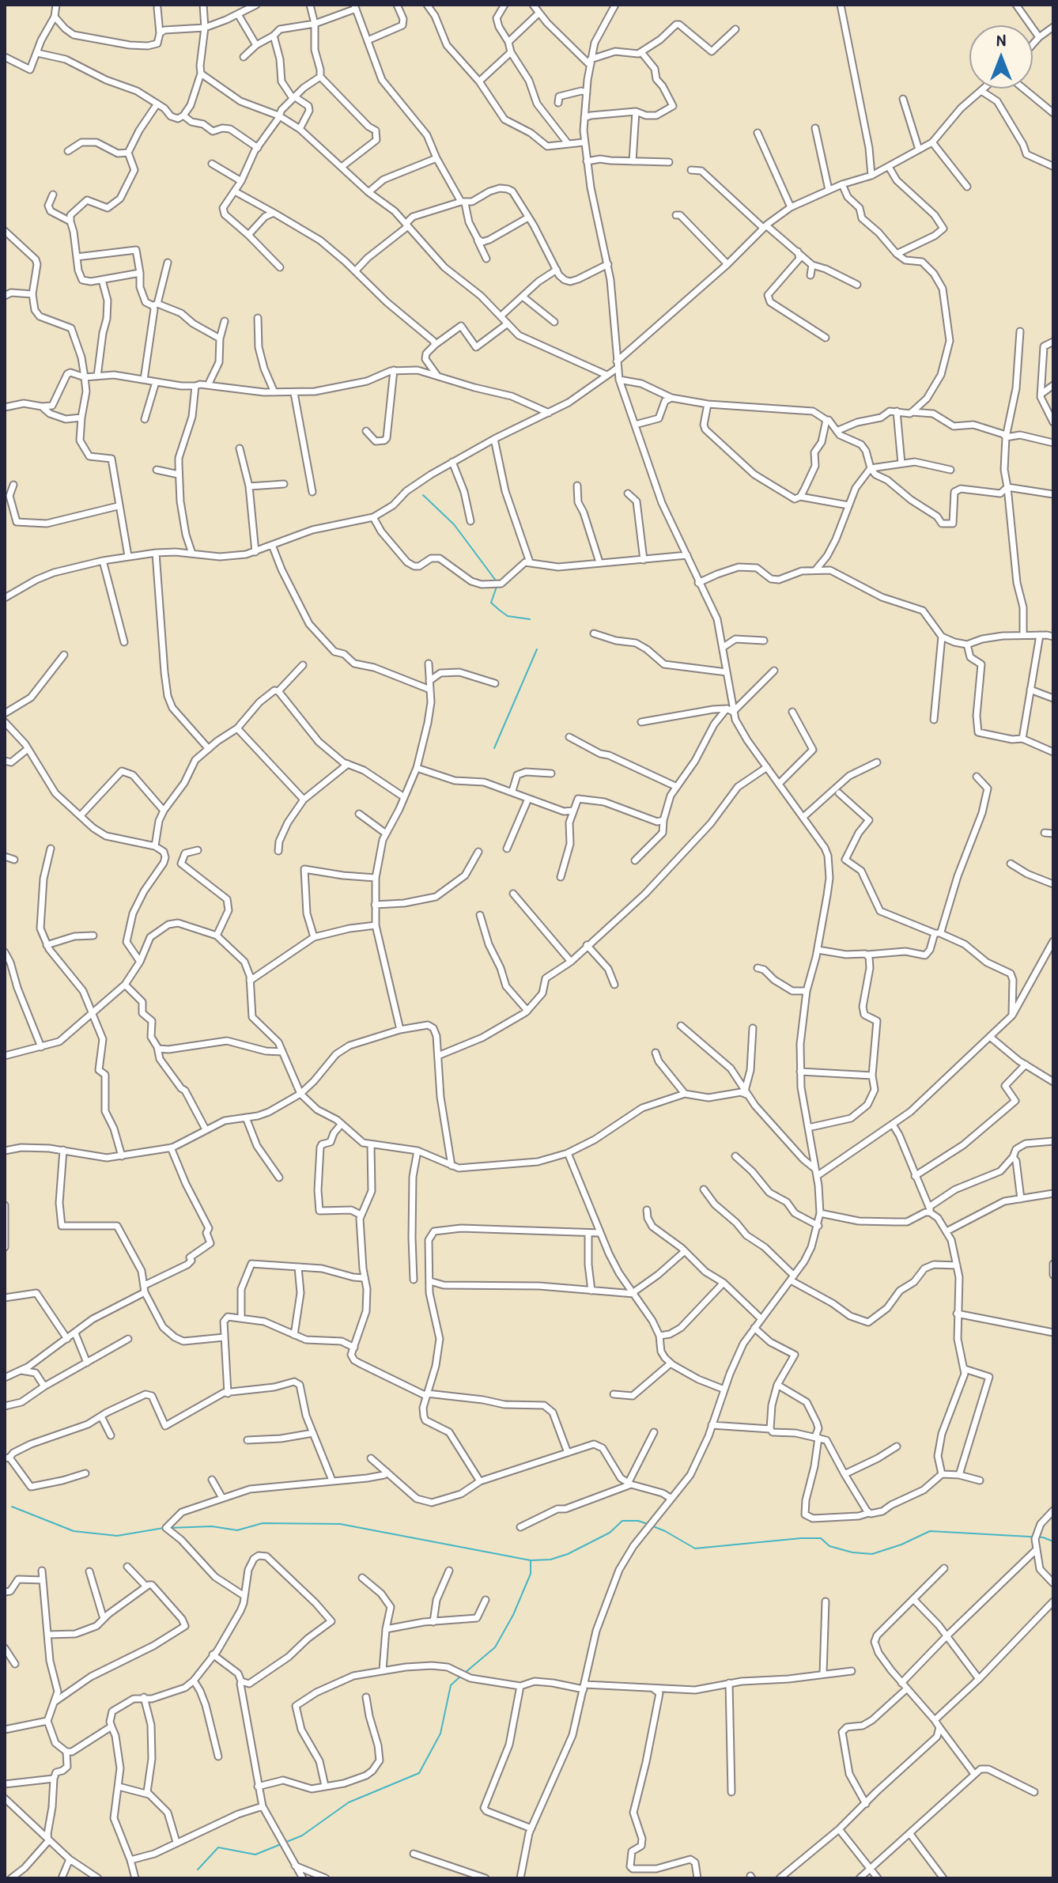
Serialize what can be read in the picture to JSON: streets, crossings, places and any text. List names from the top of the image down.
{
  "north": "top"
}
